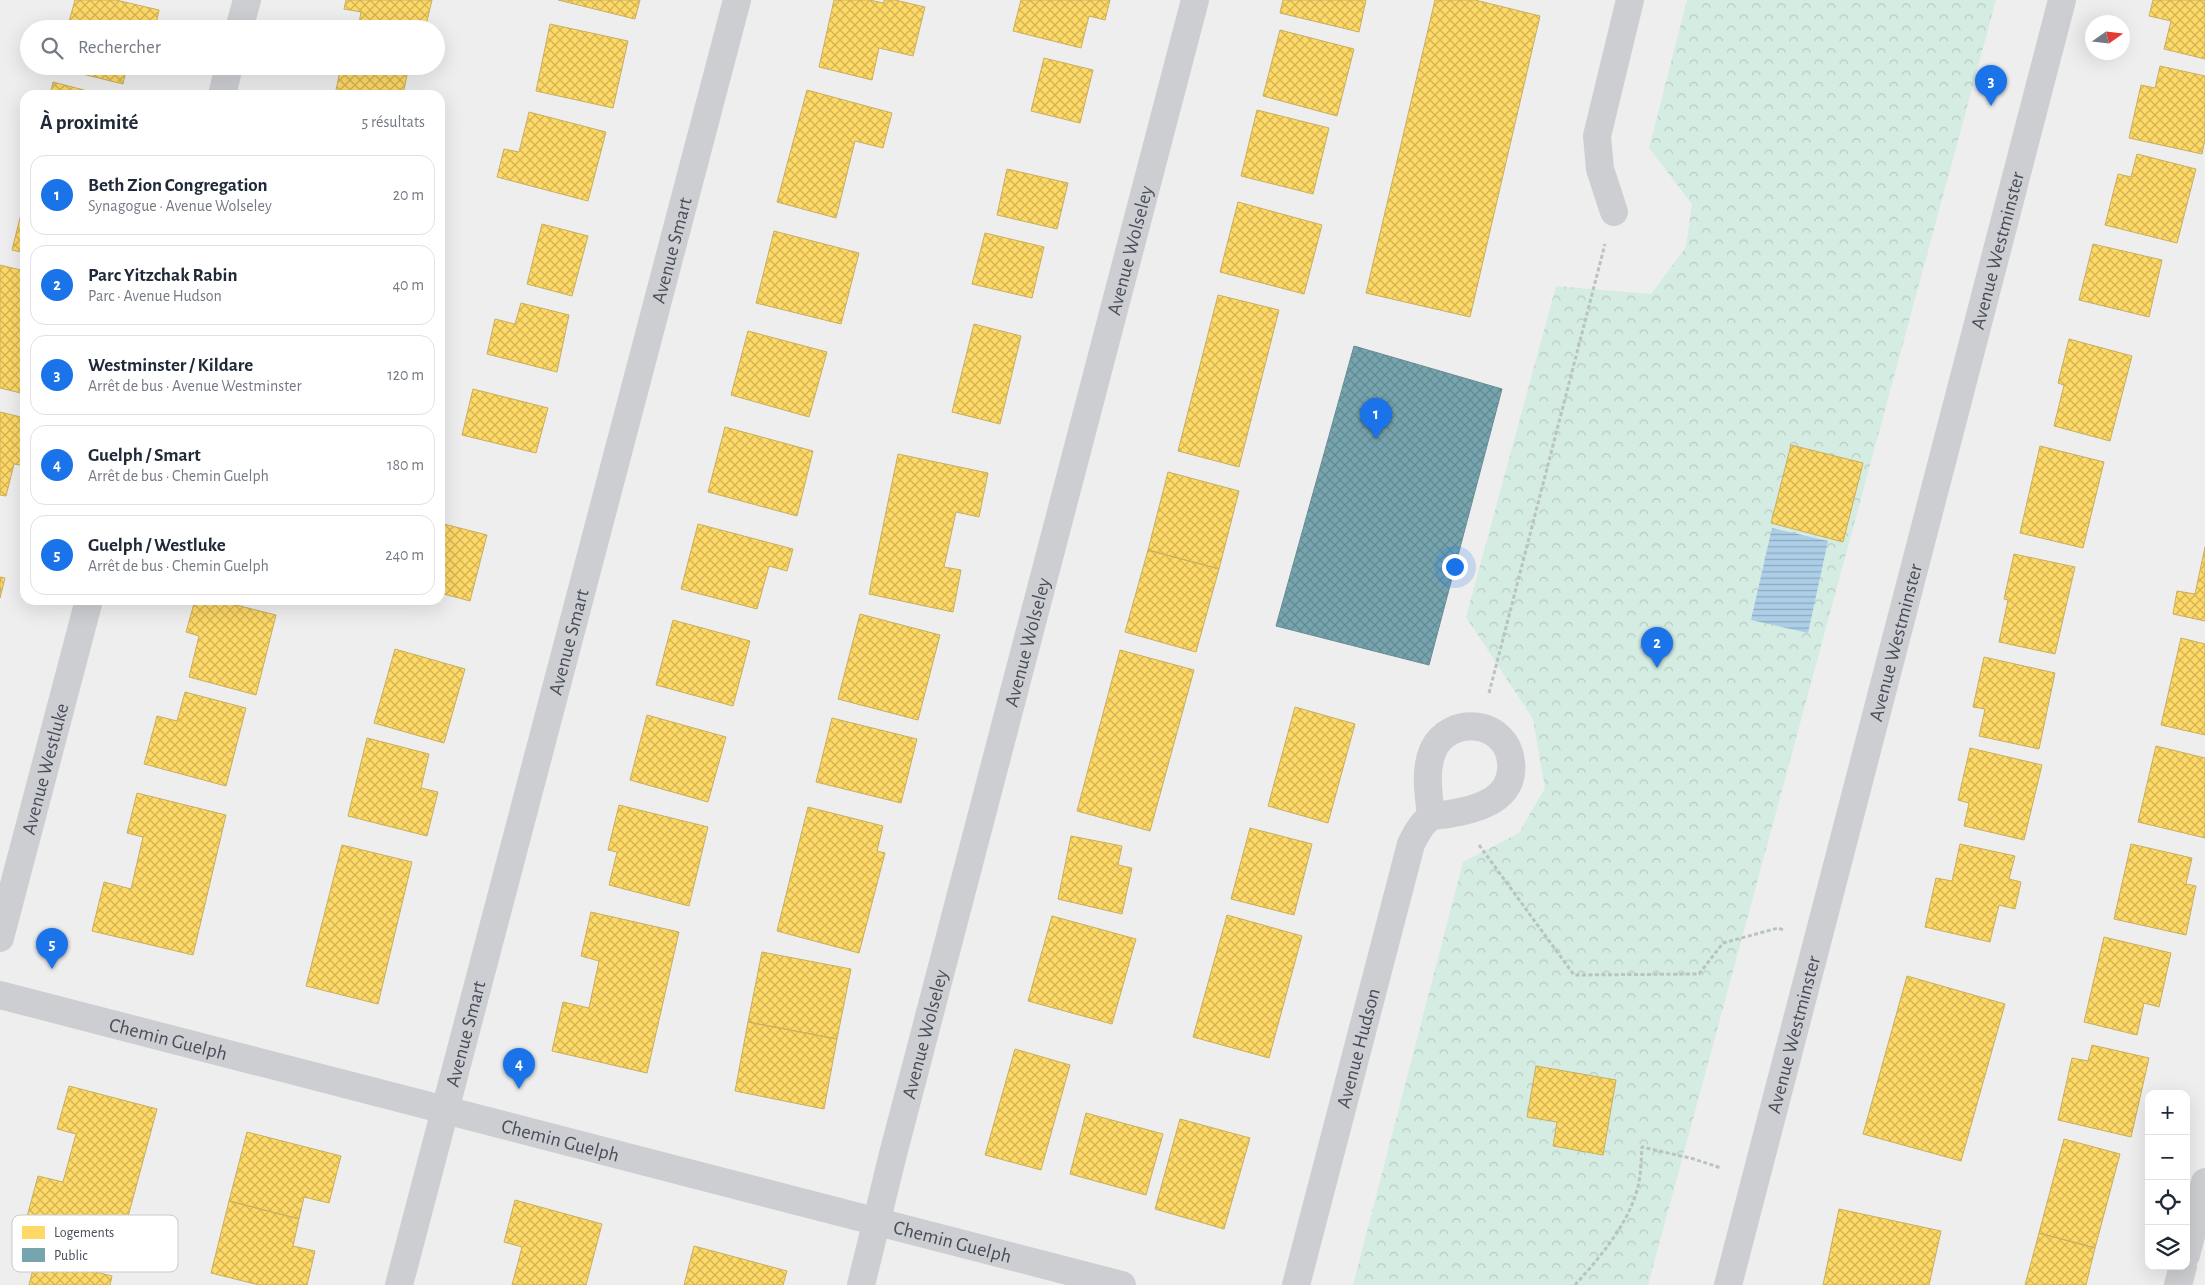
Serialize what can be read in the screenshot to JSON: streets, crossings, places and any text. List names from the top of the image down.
{
  "streets": {
    "street": [
      "Avenue Wolseley",
      "Avenue Westminster",
      "Avenue Smart",
      "Avenue Westluke",
      "Chemin Guelph",
      "Avenue Hudson"
    ]
  },
  "crossings": [
    ["Avenue Wolseley", "Chemin Guelph"],
    ["Avenue Smart", "Chemin Guelph"]
  ],
  "legend": ["Logements", "Public"],
  "north": "right",
  "page": {
    "search": "Rechercher",
    "pins": [
      "3",
      "1",
      "2",
      "5",
      "4"
    ],
    "heading": ["À proximité", "5 résultats"],
    "list": [
      {
        "mark": "1",
        "name": "Beth Zion Congregation",
        "note": "Synagogue · Avenue Wolseley",
        "value": "20 m"
      },
      {
        "mark": "2",
        "name": "Parc Yitzchak Rabin",
        "note": "Parc · Avenue Hudson",
        "value": "40 m"
      },
      {
        "mark": "3",
        "name": "Westminster / Kildare",
        "note": "Arrêt de bus · Avenue Westminster",
        "value": "120 m"
      },
      {
        "mark": "4",
        "name": "Guelph / Smart",
        "note": "Arrêt de bus · Chemin Guelph",
        "value": "180 m"
      },
      {
        "mark": "5",
        "name": "Guelph / Westluke",
        "note": "Arrêt de bus · Chemin Guelph",
        "value": "240 m"
      }
    ],
    "map_buttons": ["+", "−"]
  }
}
